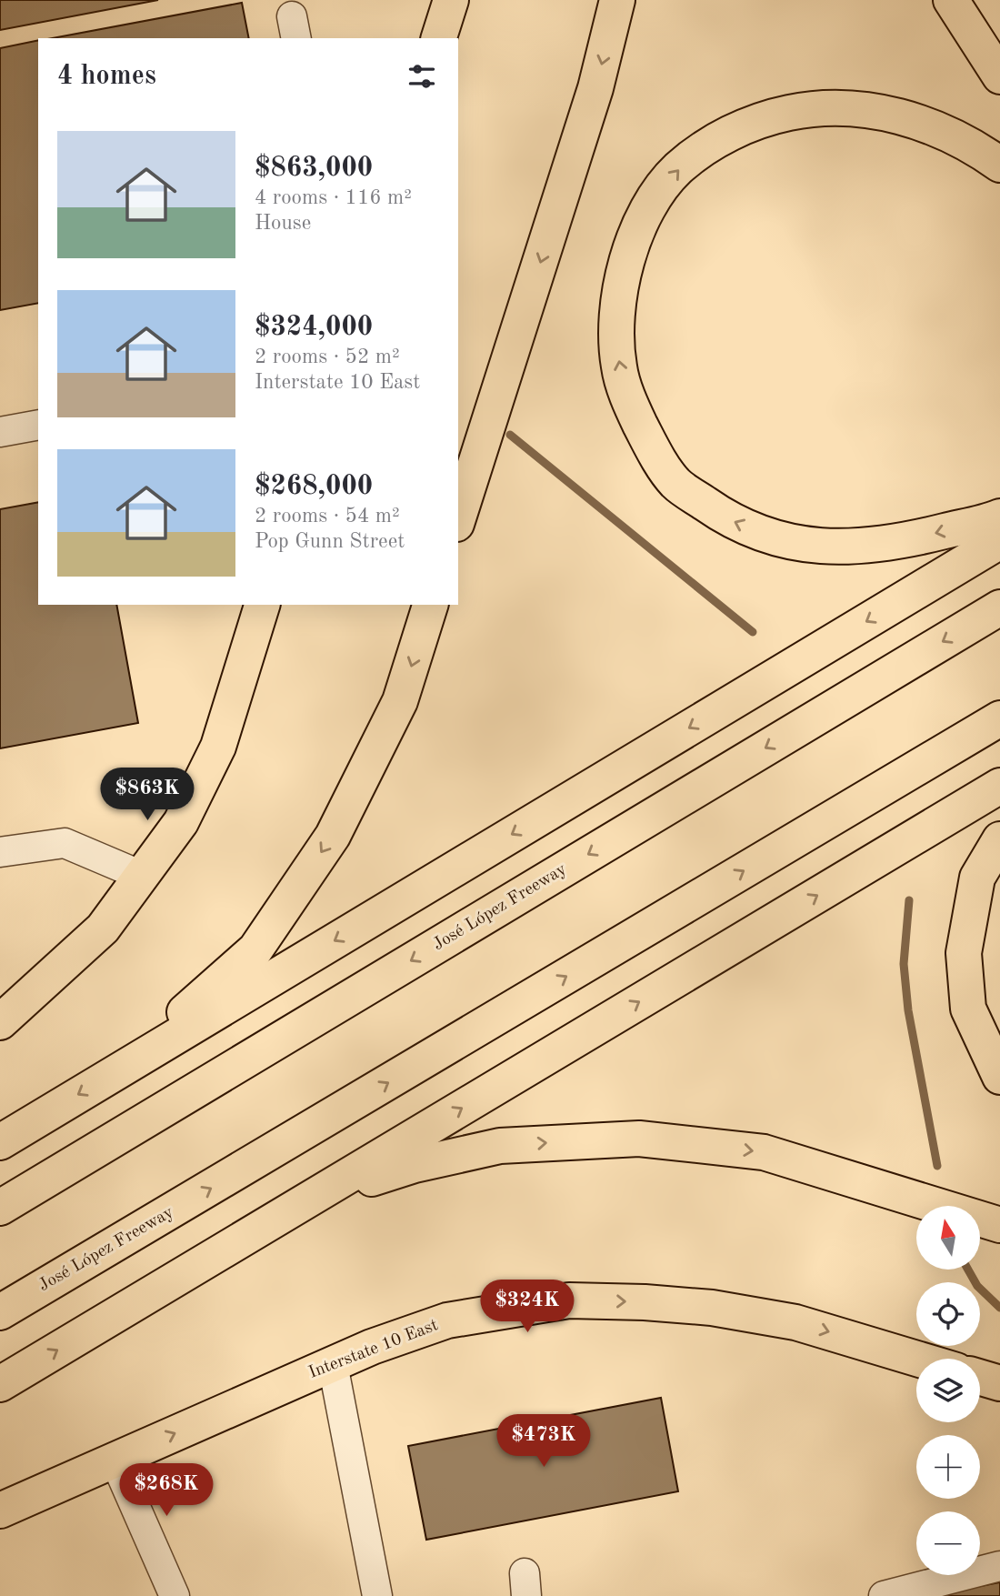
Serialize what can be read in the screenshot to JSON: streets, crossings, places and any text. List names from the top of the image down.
{
  "streets": {
    "main road": ["José López Freeway", "Interstate 10 East"]
  },
  "north": "top",
  "page": {
    "heading": "4 homes",
    "list": [
      {
        "name": "$863,000",
        "note": "4 rooms · 116 m² · House"
      },
      {
        "name": "$324,000",
        "note": "2 rooms · 52 m² · Interstate 10 East"
      },
      {
        "name": "$268,000",
        "note": "2 rooms · 54 m² · Pop Gunn Street"
      }
    ],
    "price": [
      "$863K",
      "$324K",
      "$473K",
      "$268K"
    ],
    "map_buttons": ["+", "−"]
  }
}
